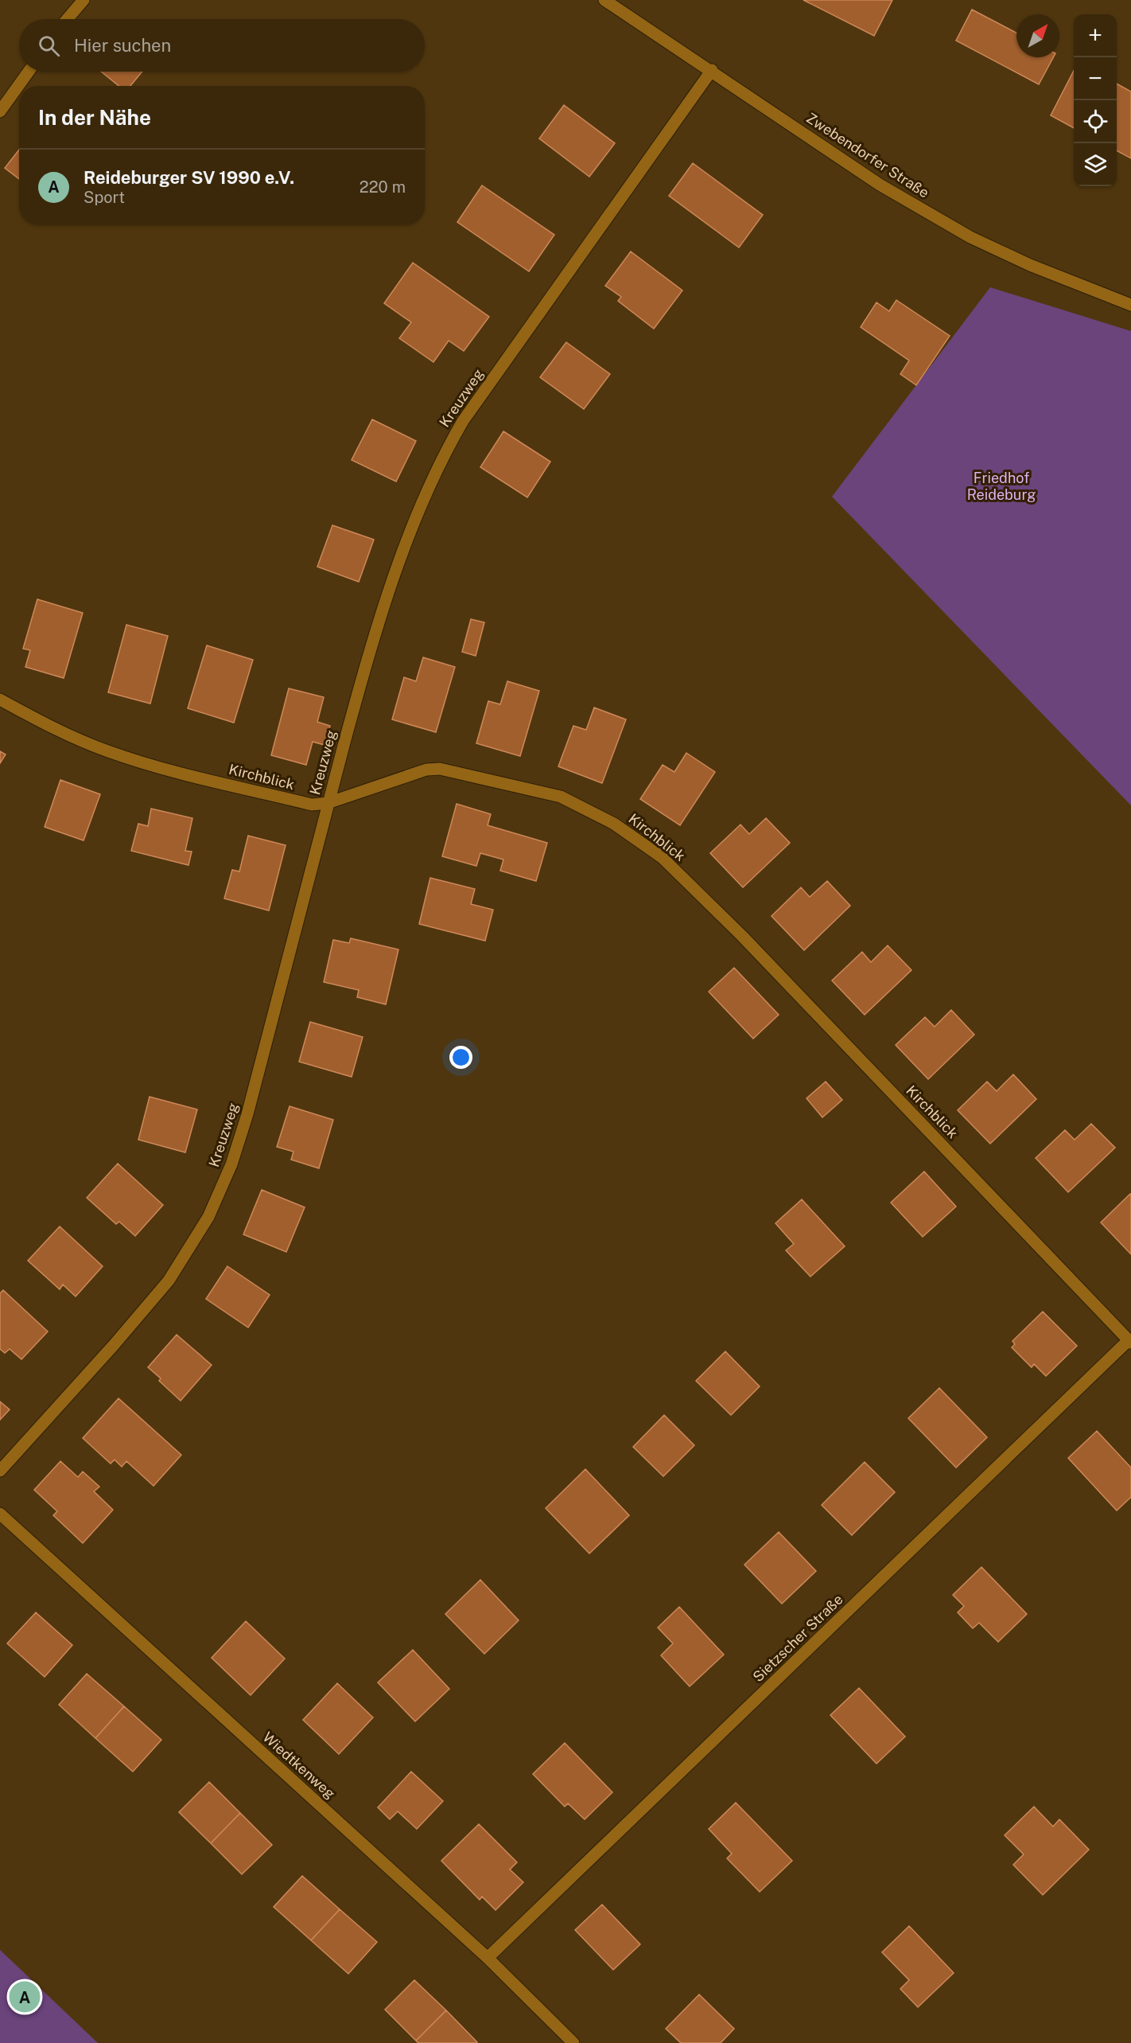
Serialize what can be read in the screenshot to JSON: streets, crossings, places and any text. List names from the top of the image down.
{
  "streets": {
    "street": [
      "Zwebendorfer Straße",
      "Kreuzweg",
      "Kirchblick",
      "Sietzscher Straße",
      "Wiedtkenweg"
    ]
  },
  "crossings": [
    ["Zwebendorfer Straße", "Kreuzweg"],
    ["Kreuzweg", "Kirchblick"],
    ["Kirchblick", "Sietzscher Straße"],
    ["Sietzscher Straße", "Wiedtkenweg"]
  ],
  "parks": ["Friedhof Reideburg"],
  "north": "top right",
  "page": {
    "map_buttons": ["+", "−"],
    "search": "Hier suchen",
    "heading": "In der Nähe",
    "list": [
      {
        "mark": "A",
        "name": "Reideburger SV 1990 e.V.",
        "note": "Sport",
        "value": "220 m"
      }
    ],
    "pins": "A"
  }
}
